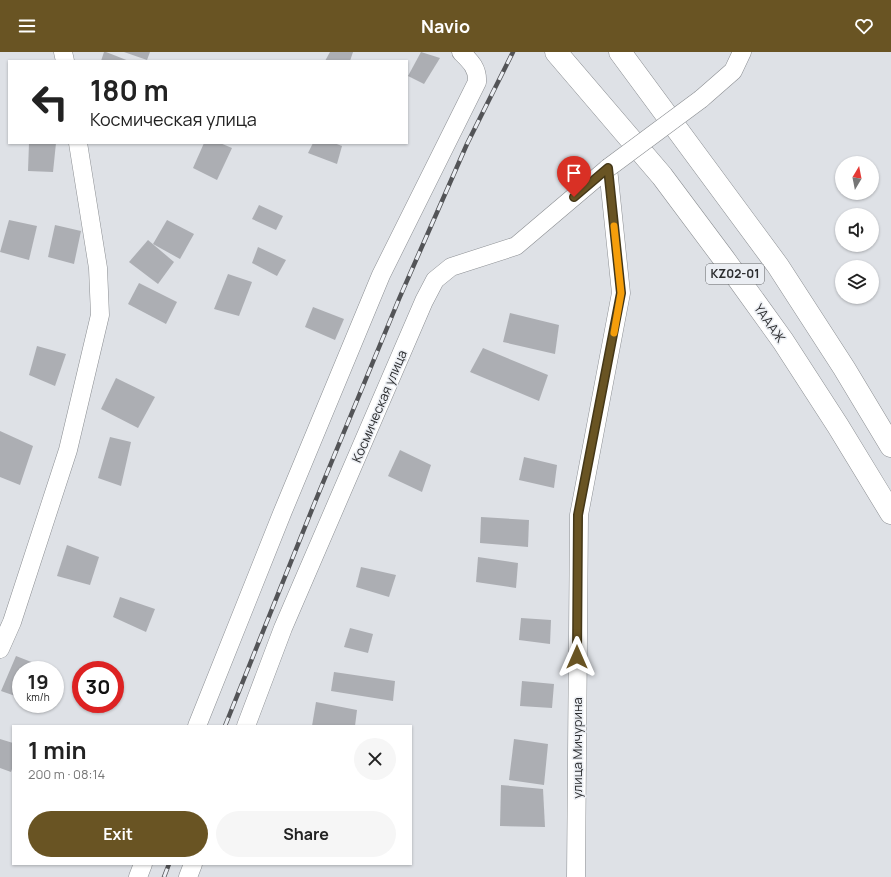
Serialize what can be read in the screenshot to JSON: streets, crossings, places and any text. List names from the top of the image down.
{
  "streets": {
    "highway": ["KZ02-01", "ҮАААЖ"],
    "street": ["Космическая улица", "улица Мичурина"]
  },
  "crossings": [
    ["Космическая улица", "улица Мичурина"]
  ],
  "north": "top",
  "page": {
    "header": "Navio",
    "turn": ["180 m", "Космическая улица"],
    "speed": "19 km/h",
    "limit": "30",
    "heading": ["1 min", "200 m · 08:14"],
    "buttons": ["Exit", "Share"]
  }
}
